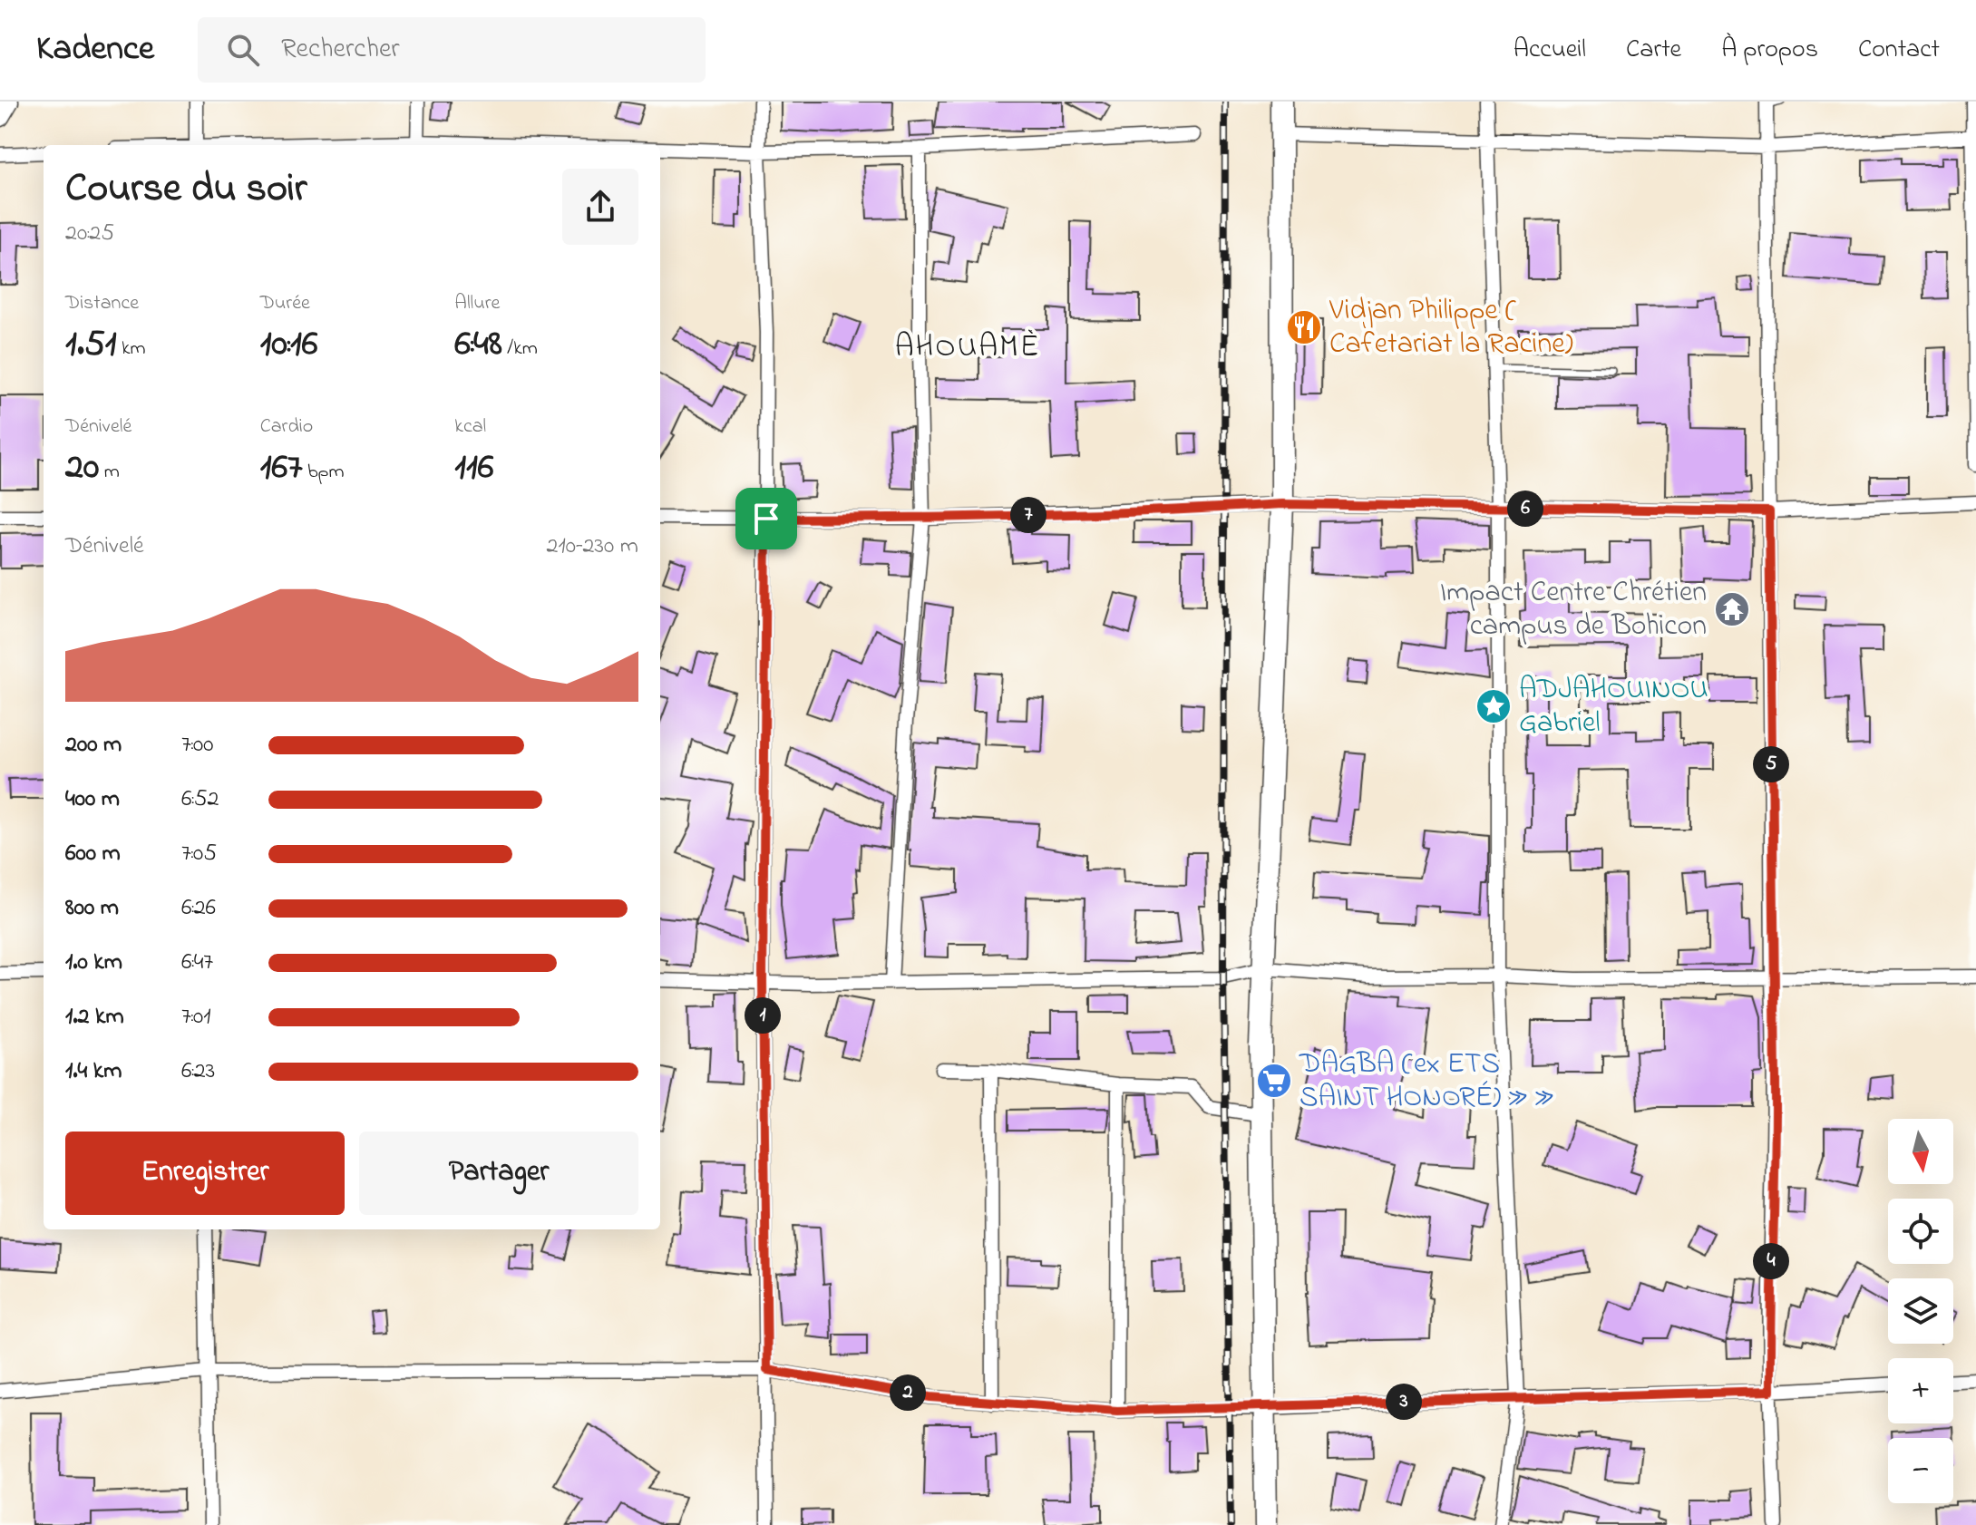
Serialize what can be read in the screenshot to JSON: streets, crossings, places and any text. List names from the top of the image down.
{
  "districts": ["AHOUAMÈ"],
  "places": {
    "restaurant": ["Vidjan Philippe ( Cafetariat la Racine)"],
    "temple": ["Impact Centre Chrétien campus de Bohicon"],
    "place": ["ADJAHOUINOU Gabriel"],
    "supermarket": ["DAGBA (ex ETS SAINT HONORÉ) » »"]
  },
  "north": "bottom",
  "page": {
    "header": "Kadence",
    "search": "Rechercher",
    "nav": [
      "Accueil",
      "Carte",
      "À propos",
      "Contact"
    ],
    "heading": ["Course du soir", "20:25"],
    "stats": [
      ["Distance", "1.51 km"],
      ["Durée", "10:16"],
      ["Allure", "6:48 /km"],
      ["Dénivelé", "20 m"],
      ["Cardio", "167 bpm"],
      ["kcal", "116"]
    ],
    "pins": [
      "6",
      "7",
      "5",
      "1",
      "4",
      "2",
      "3"
    ],
    "chart": ["Dénivelé", "210–230 m"],
    "list": [
      {
        "name": "200 m",
        "note": "7:00"
      },
      {
        "name": "400 m",
        "note": "6:52"
      },
      {
        "name": "600 m",
        "note": "7:05"
      },
      {
        "name": "800 m",
        "note": "6:26"
      },
      {
        "name": "1.0 km",
        "note": "6:47"
      },
      {
        "name": "1.2 km",
        "note": "7:01"
      },
      {
        "name": "1.4 km",
        "note": "6:23"
      }
    ],
    "buttons": ["Enregistrer", "Partager"],
    "map_buttons": ["+", "−"]
  }
}
